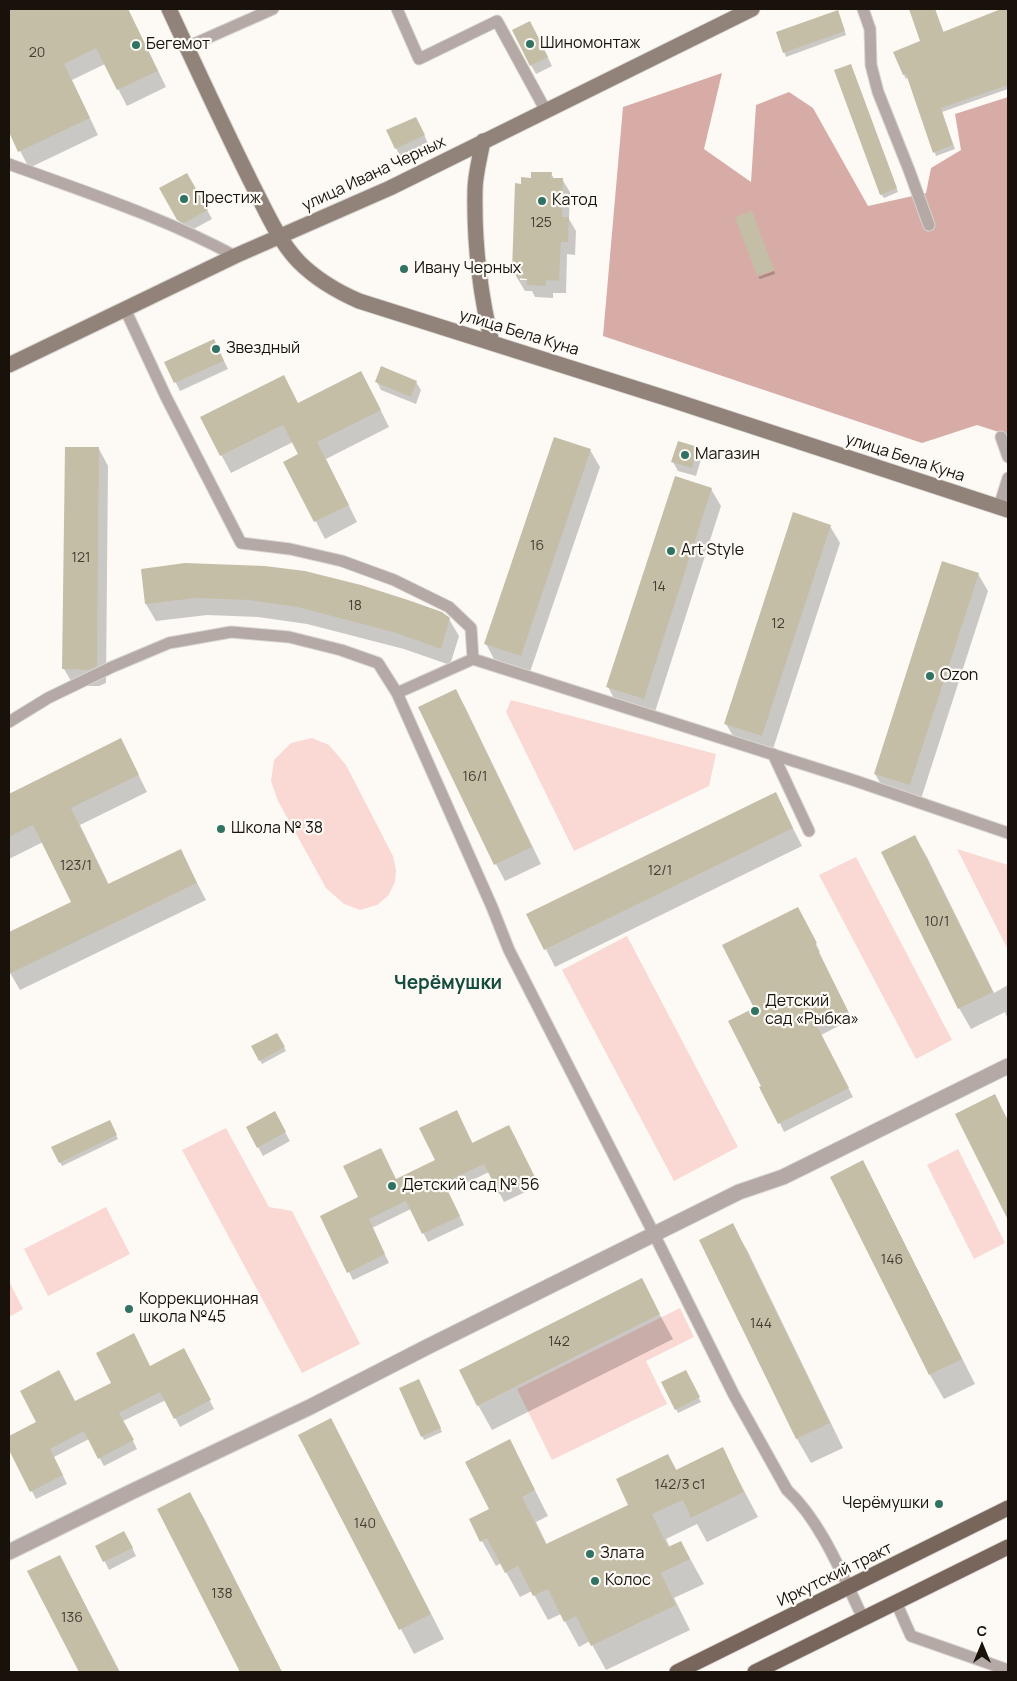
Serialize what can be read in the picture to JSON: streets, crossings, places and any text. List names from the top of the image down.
{
  "streets": {
    "main road": ["Иркутский тракт"],
    "street": ["улица Ивана Черных", "улица Бела Куна"]
  },
  "crossings": [
    ["улица Ивана Черных", "улица Бела Куна"]
  ],
  "districts": ["Черёмушки"],
  "places": [
    "Шиномонтаж",
    "Бегемот",
    "Престиж",
    "Катод",
    "Ивану Черных",
    "Звездный",
    "Магазин",
    "Art Style",
    "Ozon",
    "Школа № 38",
    "Детский сад «Рыбка»",
    "Детский сад № 56",
    "Коррекционная школа №45",
    "Черёмушки",
    "Злата",
    "Колос"
  ],
  "house_numbers": [
    "20",
    "125",
    "16",
    "121",
    "14",
    "18",
    "12",
    "16/1",
    "123/1",
    "12/1",
    "10/1",
    "146",
    "144",
    "142",
    "142/3 с1",
    "140",
    "138",
    "136"
  ],
  "north": "top"
}
